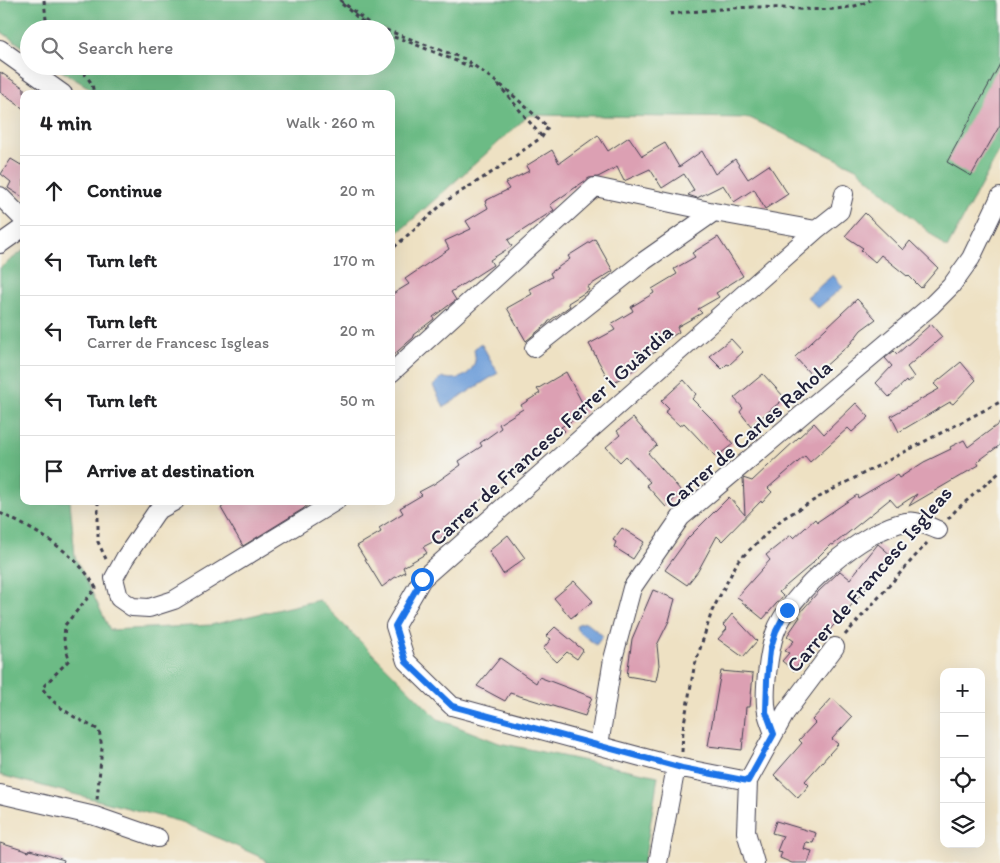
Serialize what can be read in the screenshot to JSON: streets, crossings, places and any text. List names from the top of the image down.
{
  "streets": {
    "street": ["Carrer de Carles Rahola", "Carrer de Francesc Ferrer i Guàrdia", "Carrer de Francesc Isgleas"]
  },
  "crossings": [
    ["Carrer de Carles Rahola", "Carrer de Francesc Ferrer i Guàrdia"],
    ["Carrer de Francesc Ferrer i Guàrdia", "Carrer de Francesc Isgleas"]
  ],
  "page": {
    "search": "Search here",
    "heading": ["4 min", "Walk · 260 m"],
    "list": [
      ["Continue", "20 m"],
      ["Turn left", "170 m"],
      ["Turn left", "Carrer de Francesc Isgleas", "20 m"],
      ["Turn left", "50 m"],
      "Arrive at destination"
    ],
    "map_buttons": ["+", "−"]
  }
}
